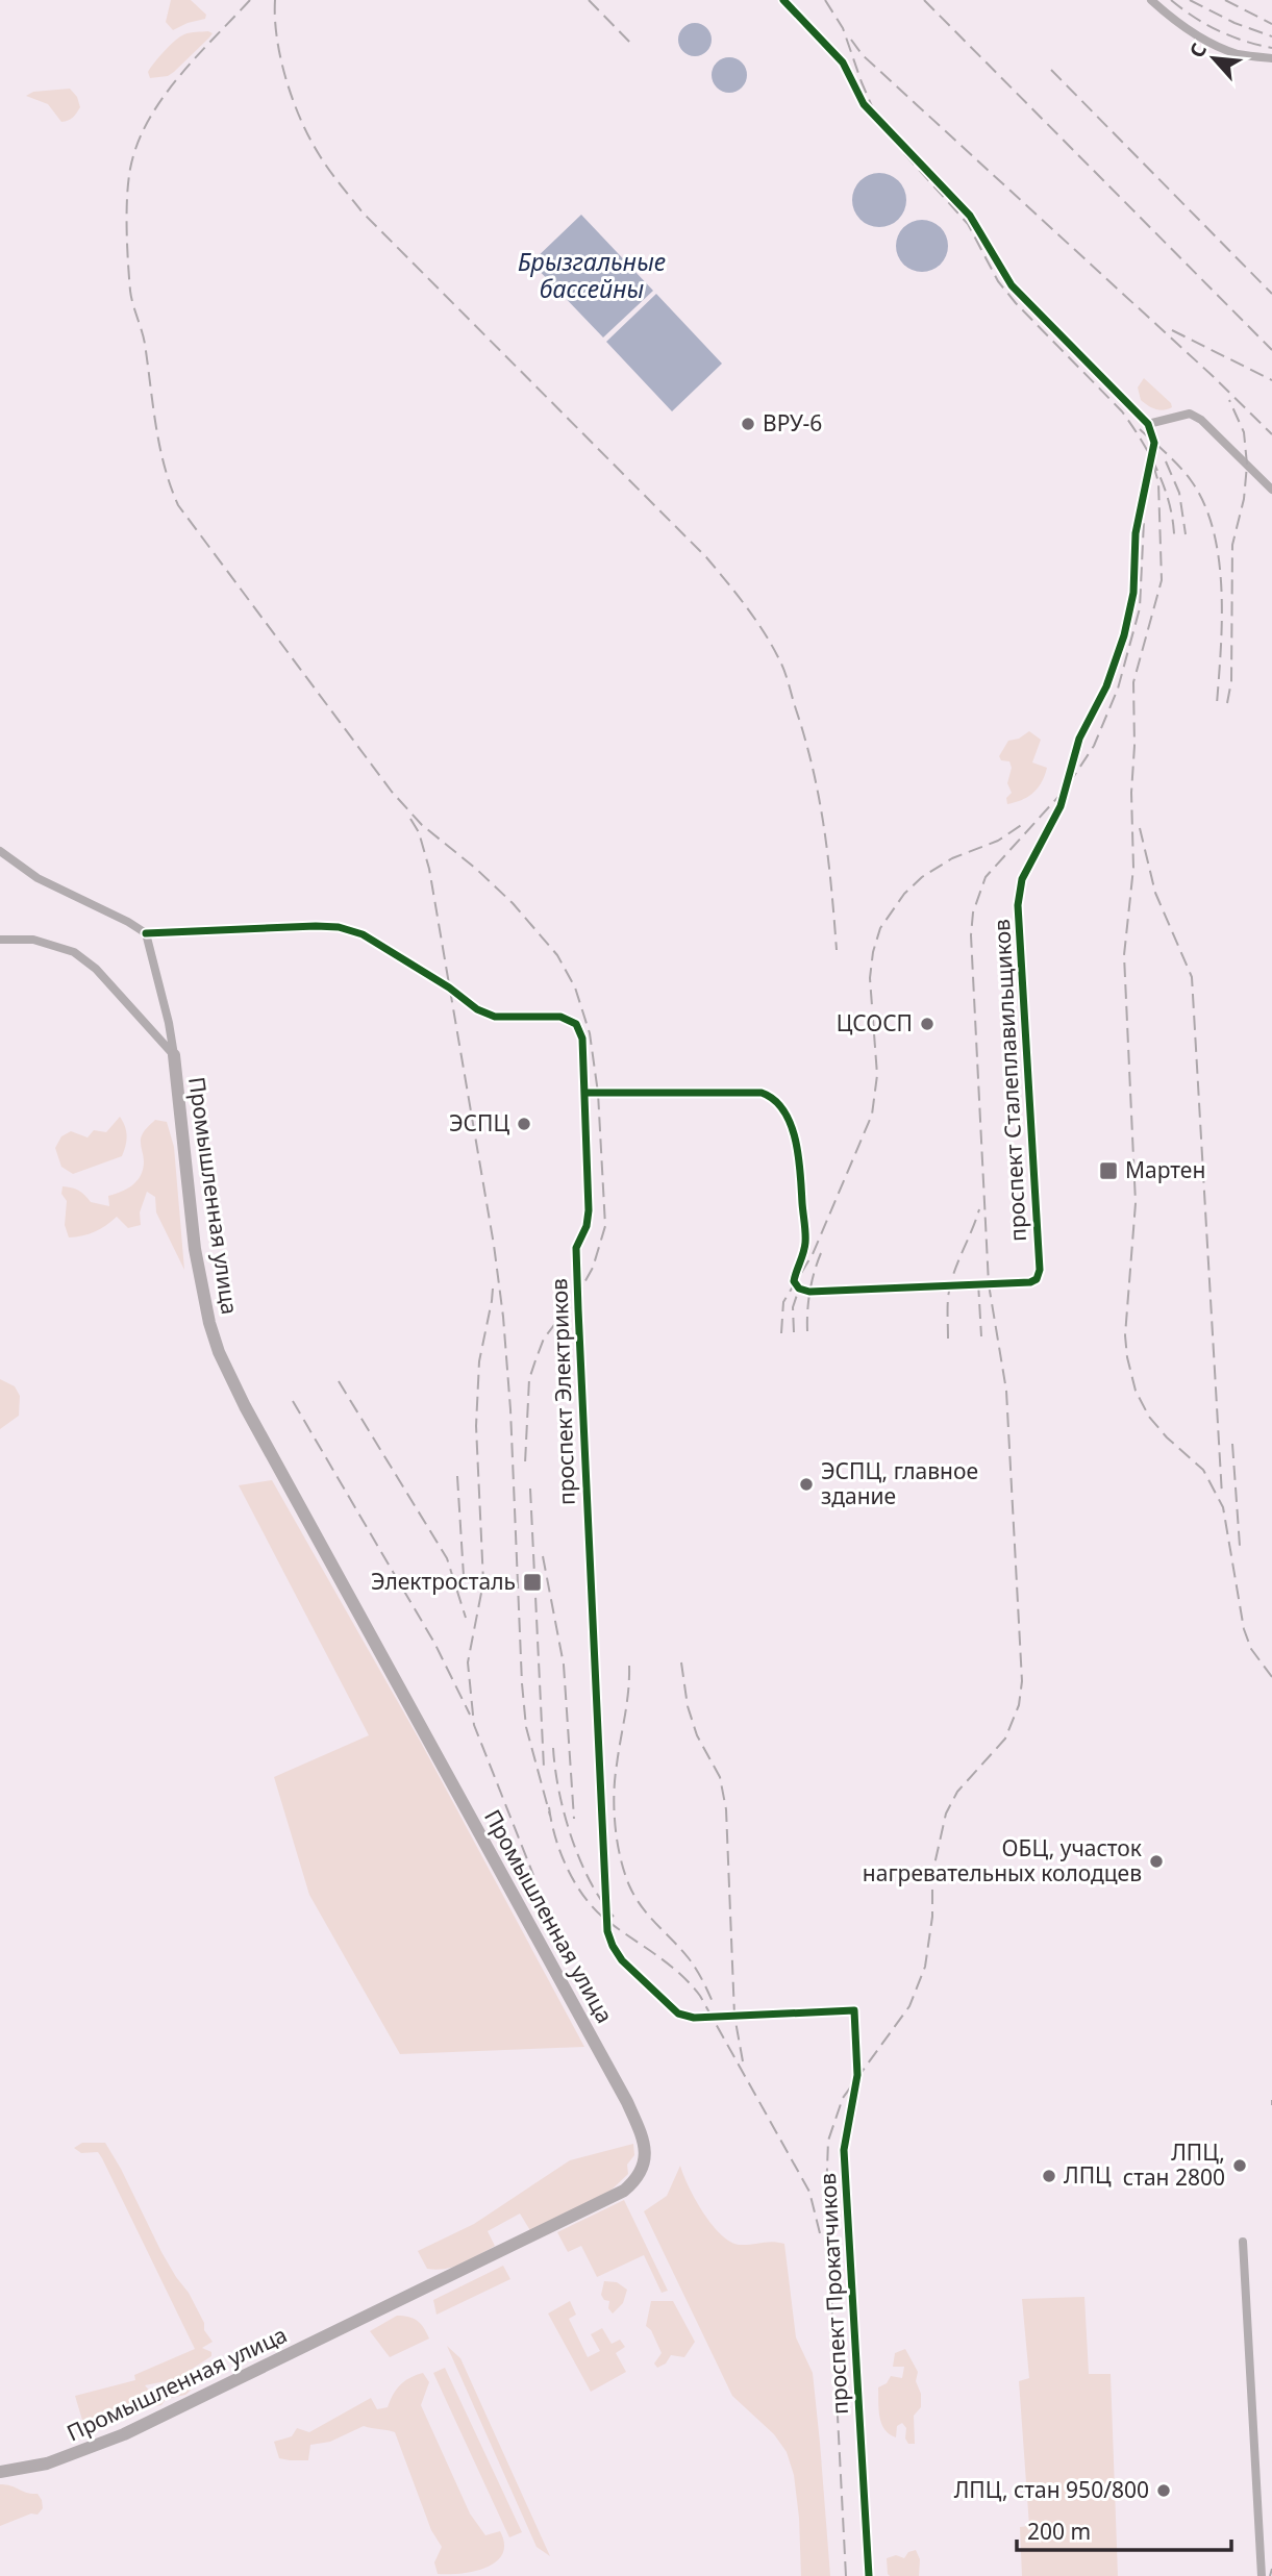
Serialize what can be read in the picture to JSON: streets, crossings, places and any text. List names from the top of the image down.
{
  "streets": {
    "street": [
      "проспект Сталеплавильщиков",
      "Промышленная улица",
      "проспект Электриков",
      "проспект Прокатчиков"
    ]
  },
  "crossings": [
    ["проспект Сталеплавильщиков", "проспект Электриков"],
    ["Промышленная улица", "проспект Электриков"],
    ["проспект Электриков", "проспект Прокатчиков"]
  ],
  "water": ["Брызгальные бассейны"],
  "places": {
    "other": [
      "ВРУ-6",
      "ЦСОСП",
      "ЭСПЦ",
      "ЭСПЦ, главное здание",
      "ОБЦ, участок нагревательных колодцев",
      "ЛПЦ, стан 2800",
      "ЛПЦ",
      "ЛПЦ, стан 950/800"
    ],
    "transit": ["Мартен", "Электросталь"]
  },
  "scale_bar": "200 m",
  "north": "top left"
}
